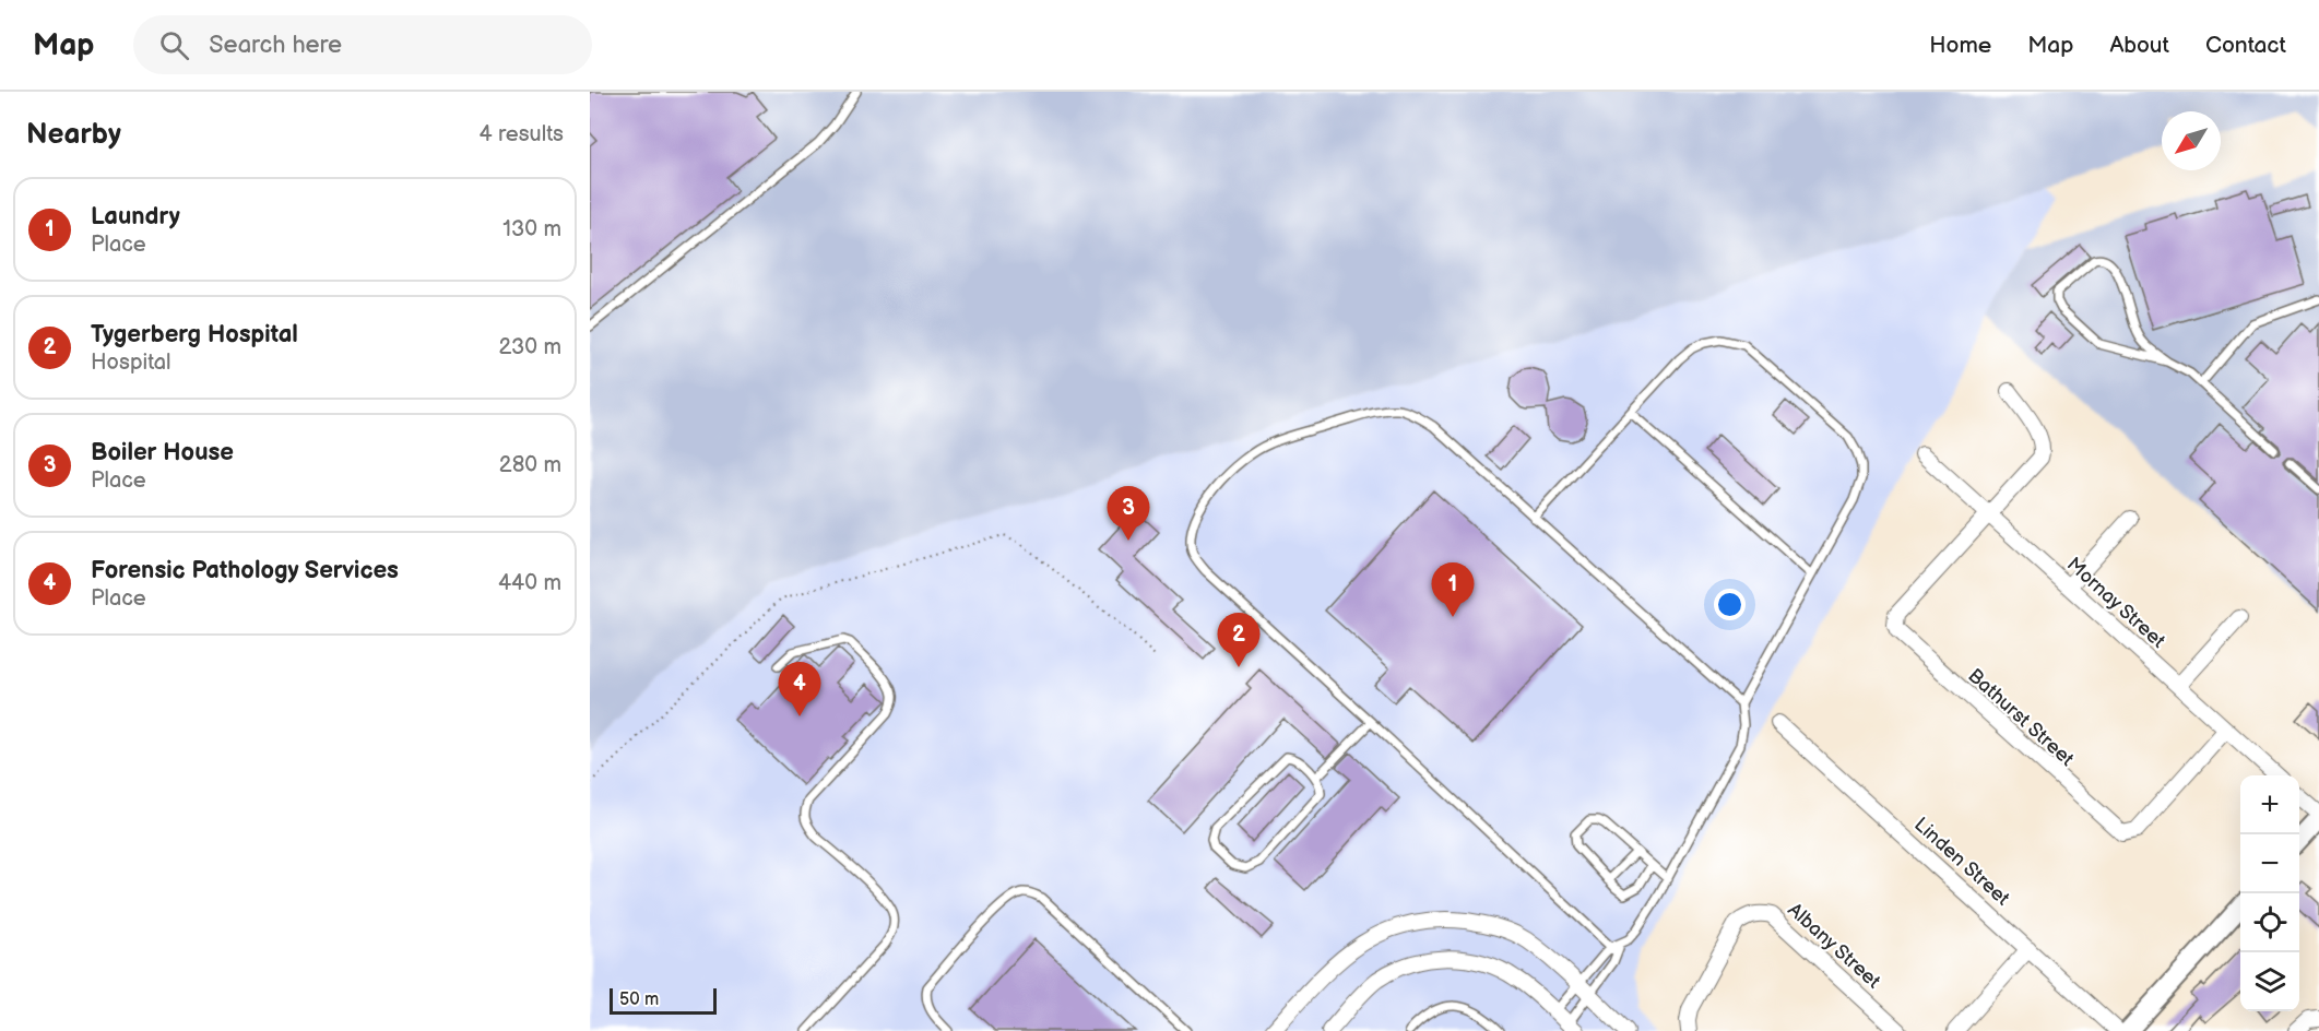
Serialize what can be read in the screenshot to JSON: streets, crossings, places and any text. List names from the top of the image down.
{
  "streets": {
    "street": [
      "Mornay Street",
      "Bathurst Street",
      "Linden Street",
      "Albany Street"
    ]
  },
  "crossings": [
    ["Mornay Street", "Bathurst Street"]
  ],
  "scale_bar": "50 m",
  "north": "bottom left",
  "page": {
    "header": "Map",
    "search": "Search here",
    "nav": [
      "Home",
      "Map",
      "About",
      "Contact"
    ],
    "heading": ["Nearby", "4 results"],
    "list": [
      {
        "mark": "1",
        "name": "Laundry",
        "note": "Place",
        "value": "130 m"
      },
      {
        "mark": "2",
        "name": "Tygerberg Hospital",
        "note": "Hospital",
        "value": "230 m"
      },
      {
        "mark": "3",
        "name": "Boiler House",
        "note": "Place",
        "value": "280 m"
      },
      {
        "mark": "4",
        "name": "Forensic Pathology Services",
        "note": "Place",
        "value": "440 m"
      }
    ],
    "pins": [
      "3",
      "1",
      "2",
      "4"
    ],
    "map_buttons": ["+", "−"],
    "scale": "50 m"
  }
}
